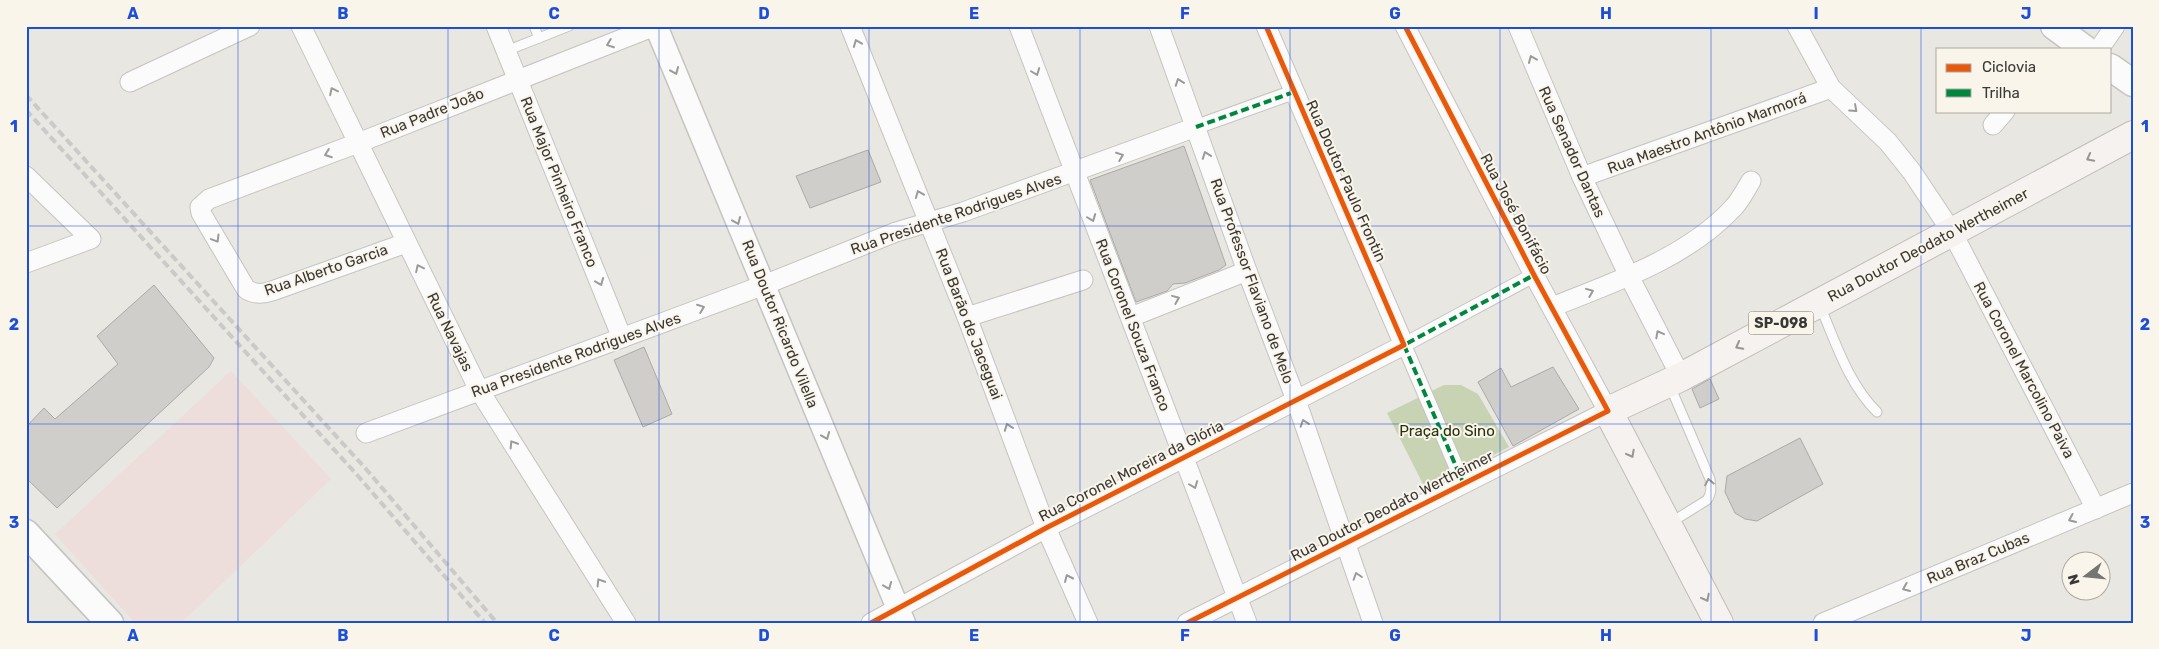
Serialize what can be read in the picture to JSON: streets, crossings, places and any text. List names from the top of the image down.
{
  "streets": {
    "main road": ["Rua Doutor Deodato Wertheimer", "SP-098"],
    "street": [
      "Rua Padre João",
      "Rua Maestro Antônio Marmorá",
      "Rua Senador Dantas",
      "Rua Doutor Paulo Frontin",
      "Rua Major Pinheiro Franco",
      "Rua Presidente Rodrigues Alves",
      "Rua José Bonifácio",
      "Rua Alberto Garcia",
      "Rua Professor Flaviano de Melo",
      "Rua Doutor Ricardo Vilella",
      "Rua Barão de Jaceguai",
      "Rua Coronel Souza Franco",
      "Rua Navajas",
      "Rua Coronel Marcolino Paiva",
      "Rua Coronel Moreira da Glória",
      "Rua Braz Cubas"
    ]
  },
  "crossings": [
    ["Rua Padre João", "Rua Major Pinheiro Franco"],
    ["Rua Padre João", "Rua Alberto Garcia"],
    ["Rua Padre João", "Rua Doutor Ricardo Vilella"],
    ["Rua Padre João", "Rua Navajas"],
    ["Rua Maestro Antônio Marmorá", "Rua Senador Dantas"],
    ["Rua Maestro Antônio Marmorá", "Rua Coronel Marcolino Paiva"],
    ["Rua Senador Dantas", "Rua Doutor Deodato Wertheimer"],
    ["Rua Doutor Paulo Frontin", "Rua Presidente Rodrigues Alves"],
    ["Rua Doutor Paulo Frontin", "Rua Doutor Deodato Wertheimer"],
    ["Rua Doutor Paulo Frontin", "Rua Coronel Moreira da Glória"],
    ["Rua Major Pinheiro Franco", "Rua Presidente Rodrigues Alves"],
    ["Rua Presidente Rodrigues Alves", "Rua Professor Flaviano de Melo"],
    ["Rua Presidente Rodrigues Alves", "Rua Doutor Ricardo Vilella"],
    ["Rua Presidente Rodrigues Alves", "Rua Barão de Jaceguai"],
    ["Rua Presidente Rodrigues Alves", "Rua Coronel Souza Franco"],
    ["Rua Presidente Rodrigues Alves", "Rua Navajas"],
    ["Rua José Bonifácio", "Rua Doutor Deodato Wertheimer"],
    ["Rua José Bonifácio", "Rua Coronel Moreira da Glória"],
    ["Rua Doutor Deodato Wertheimer", "Rua Professor Flaviano de Melo"],
    ["Rua Doutor Deodato Wertheimer", "Rua Coronel Souza Franco"],
    ["Rua Doutor Deodato Wertheimer", "Rua Coronel Marcolino Paiva"],
    ["Rua Alberto Garcia", "Rua Navajas"],
    ["Rua Professor Flaviano de Melo", "Rua Coronel Moreira da Glória"],
    ["Rua Doutor Ricardo Vilella", "Rua Coronel Moreira da Glória"],
    ["Rua Barão de Jaceguai", "Rua Coronel Moreira da Glória"],
    ["Rua Coronel Souza Franco", "Rua Coronel Moreira da Glória"],
    ["Rua Coronel Marcolino Paiva", "Rua Braz Cubas"]
  ],
  "one_way": [
    "Rua Senador Dantas",
    "Rua Major Pinheiro Franco",
    "Rua Professor Flaviano de Melo",
    "Rua Doutor Ricardo Vilella",
    "Rua Barão de Jaceguai",
    "Rua Coronel Souza Franco",
    "Rua Navajas",
    "Rua Braz Cubas"
  ],
  "parks": ["Praça do Sino"],
  "legend": ["Ciclovia", "Trilha"],
  "north": "left",
  "grid": {
    "columns": [
      "A",
      "B",
      "C",
      "D",
      "E",
      "F",
      "G",
      "H",
      "I",
      "J"
    ],
    "rows": ["1", "2", "3"]
  }
}
